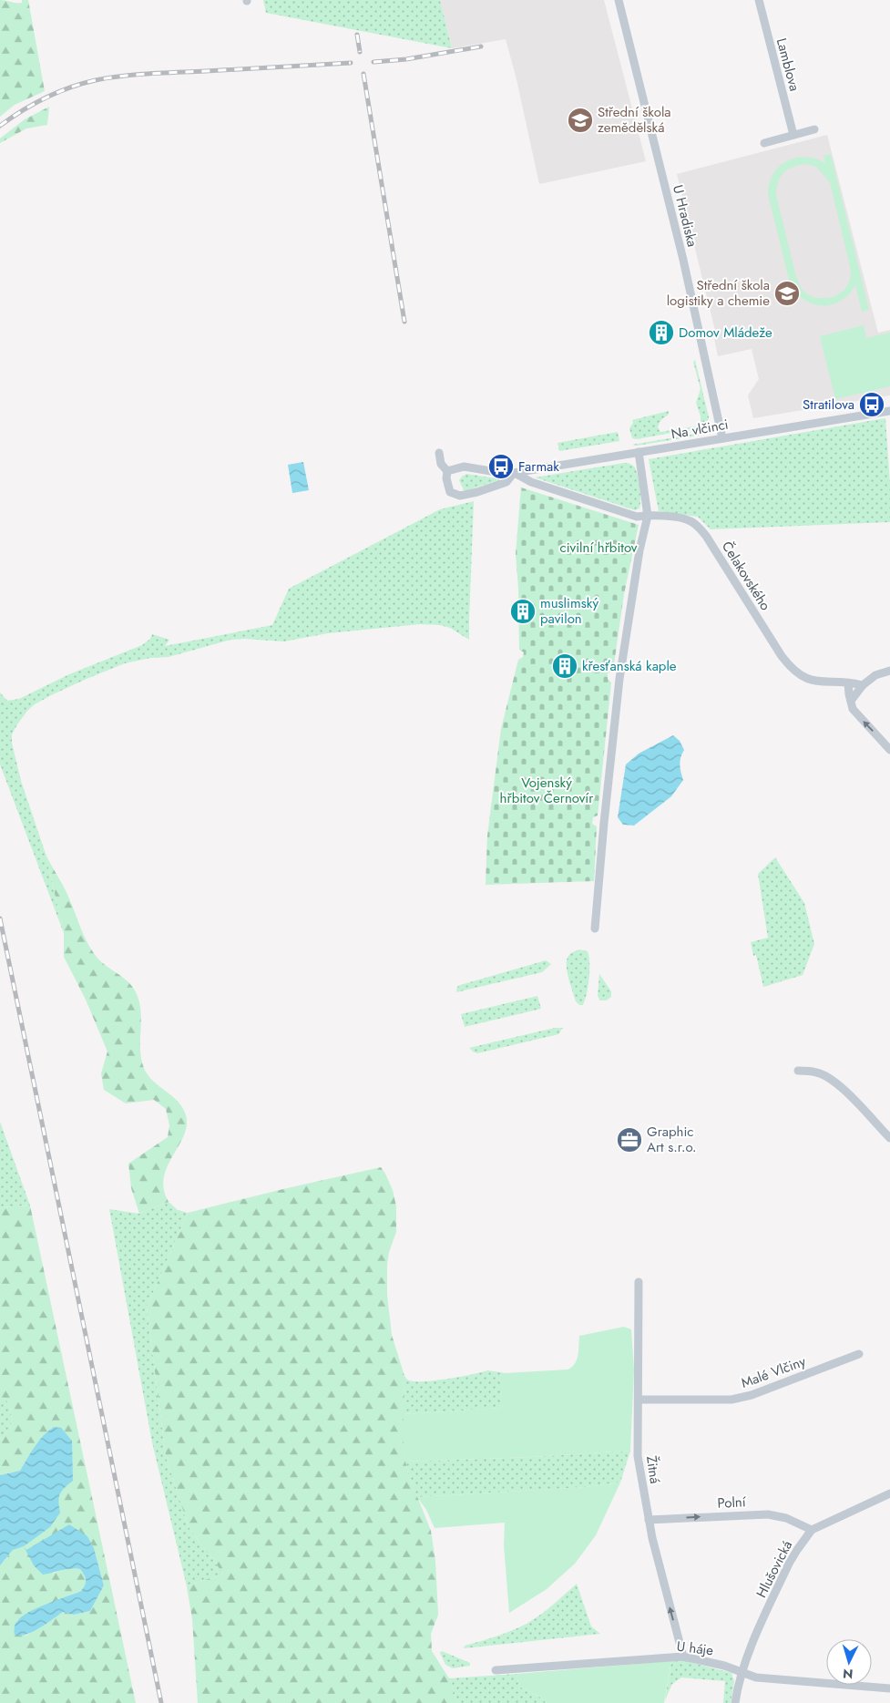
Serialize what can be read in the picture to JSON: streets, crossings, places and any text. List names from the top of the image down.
{
  "streets": {
    "street": [
      "Lamblova",
      "U Hradiska",
      "Na vlčinci",
      "Čelakovského",
      "Malé Vlčiny",
      "Žitná",
      "Polní",
      "Hlušovická",
      "U háje"
    ]
  },
  "crossings": [
    ["U Hradiska", "Na vlčinci"],
    ["Na vlčinci", "Čelakovského"],
    ["Malé Vlčiny", "Žitná"],
    ["Žitná", "Polní"],
    ["Žitná", "U háje"],
    ["Polní", "Hlušovická"],
    ["Hlušovická", "U háje"]
  ],
  "one_way": ["Žitná", "Polní"],
  "parks": ["civilní hřbitov", "Vojenský hřbitov Černovír"],
  "places": {
    "school or university": ["Střední škola zemědělská", "Střední škola logistiky a chemie"],
    "building": ["Domov Mládeže", "muslimský pavilon", "křesťanská kaple"],
    "bus stop": ["Stratilova", "Farmak"],
    "office": ["Graphic Art s.r.o."]
  },
  "north": "bottom"
}
